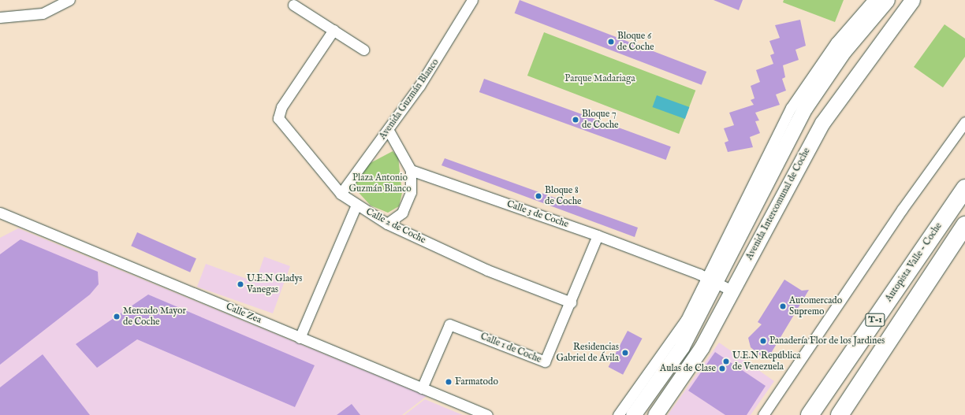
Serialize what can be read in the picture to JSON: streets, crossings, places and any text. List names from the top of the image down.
{
  "streets": {
    "highway": ["Autopista Valle - Coche", "T-1"],
    "main road": ["Avenida Intercomunal de Coche"],
    "street": [
      "Avenida Guzmán Blanco",
      "Calle 3 de Coche",
      "Calle 2 de Coche",
      "Calle Zea",
      "Calle 1 de Coche"
    ]
  },
  "crossings": [
    ["Avenida Guzmán Blanco", "Calle 2 de Coche"],
    ["Avenida Intercomunal de Coche", "Calle 3 de Coche"],
    ["Calle 3 de Coche", "Calle 1 de Coche"],
    ["Calle 2 de Coche", "Calle 1 de Coche"],
    ["Calle Zea", "Calle 1 de Coche"]
  ],
  "parks": ["Parque Madariaga", "Plaza Antonio Guzmán Blanco"],
  "places": [
    "Bloque 6 de Coche",
    "Bloque 7 de Coche",
    "Bloque 8 de Coche",
    "U.E.N Gladys Vanegas",
    "Automercado Supremo",
    "Mercado Mayor de Coche",
    "Panadería Flor de los Jardines",
    "Residencias Gabriel de Ávila",
    "U.E.N República de Venezuela",
    "Aulas de Clase",
    "Farmatodo"
  ]
}
